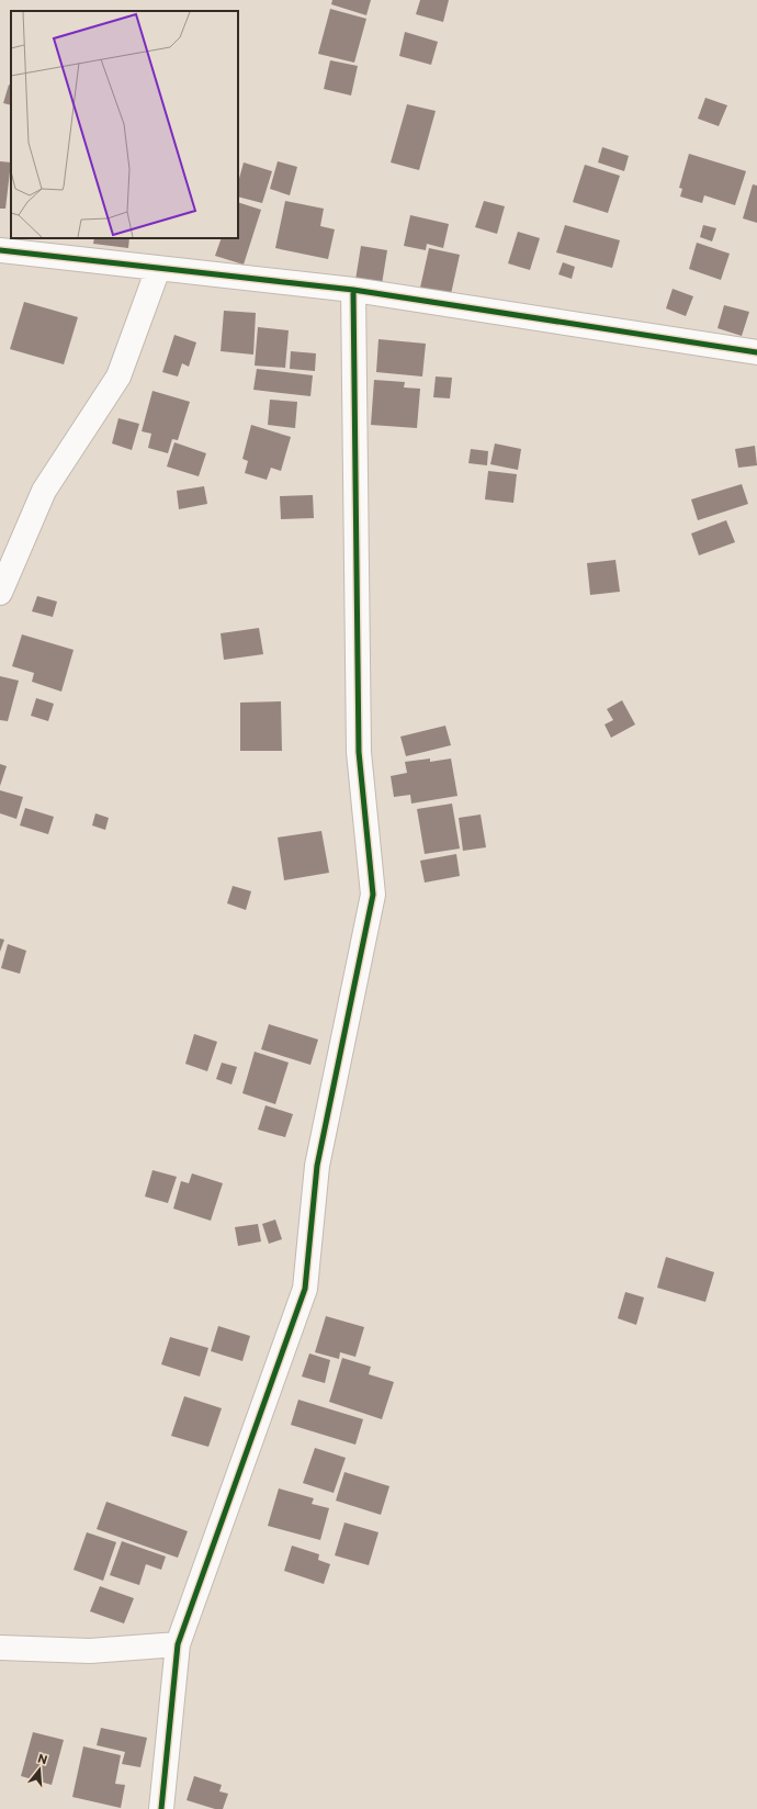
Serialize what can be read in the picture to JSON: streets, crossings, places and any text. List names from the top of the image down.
{
  "north": "top"
}
